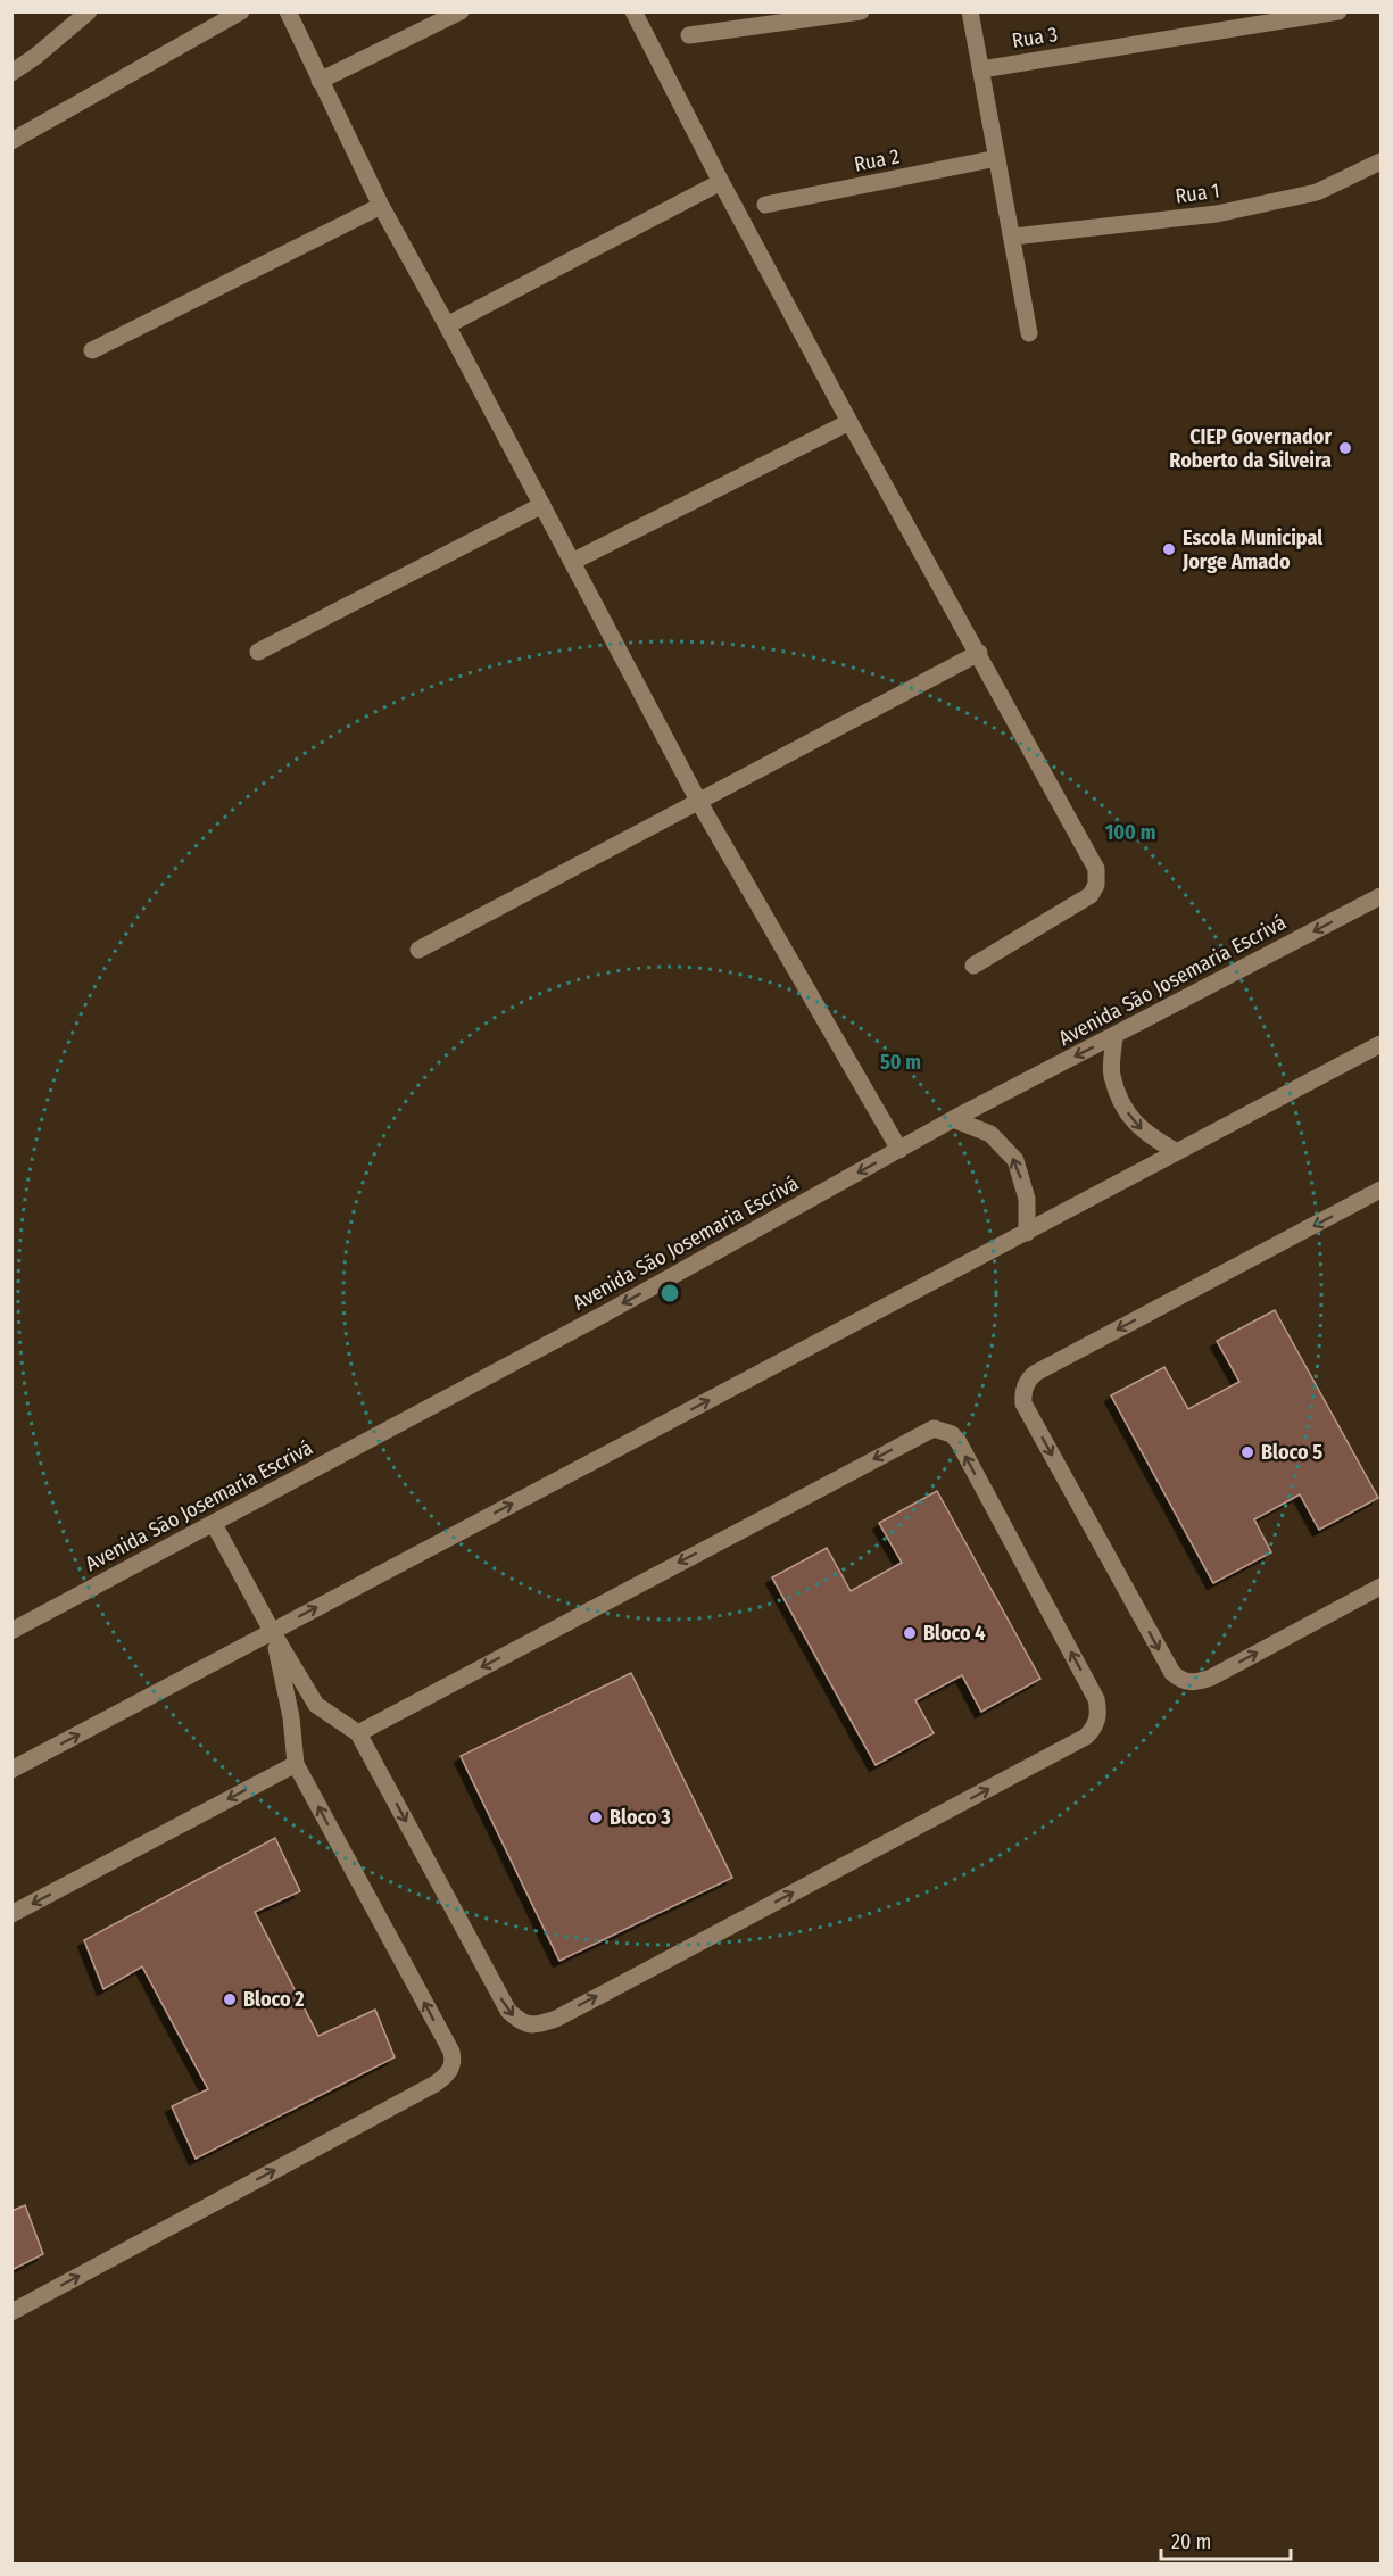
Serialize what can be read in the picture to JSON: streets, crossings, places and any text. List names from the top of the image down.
{
  "streets": {
    "street": [
      "Rua 3",
      "Rua 2",
      "Rua 1",
      "Avenida São Josemaria Escrivá"
    ]
  },
  "places": [
    "CIEP Governador Roberto da Silveira",
    "Escola Municipal Jorge Amado",
    "Bloco 5",
    "Bloco 4",
    "Bloco 3",
    "Bloco 2"
  ],
  "scale_bar": "20 m",
  "rings": ["100 m", "50 m"]
}
